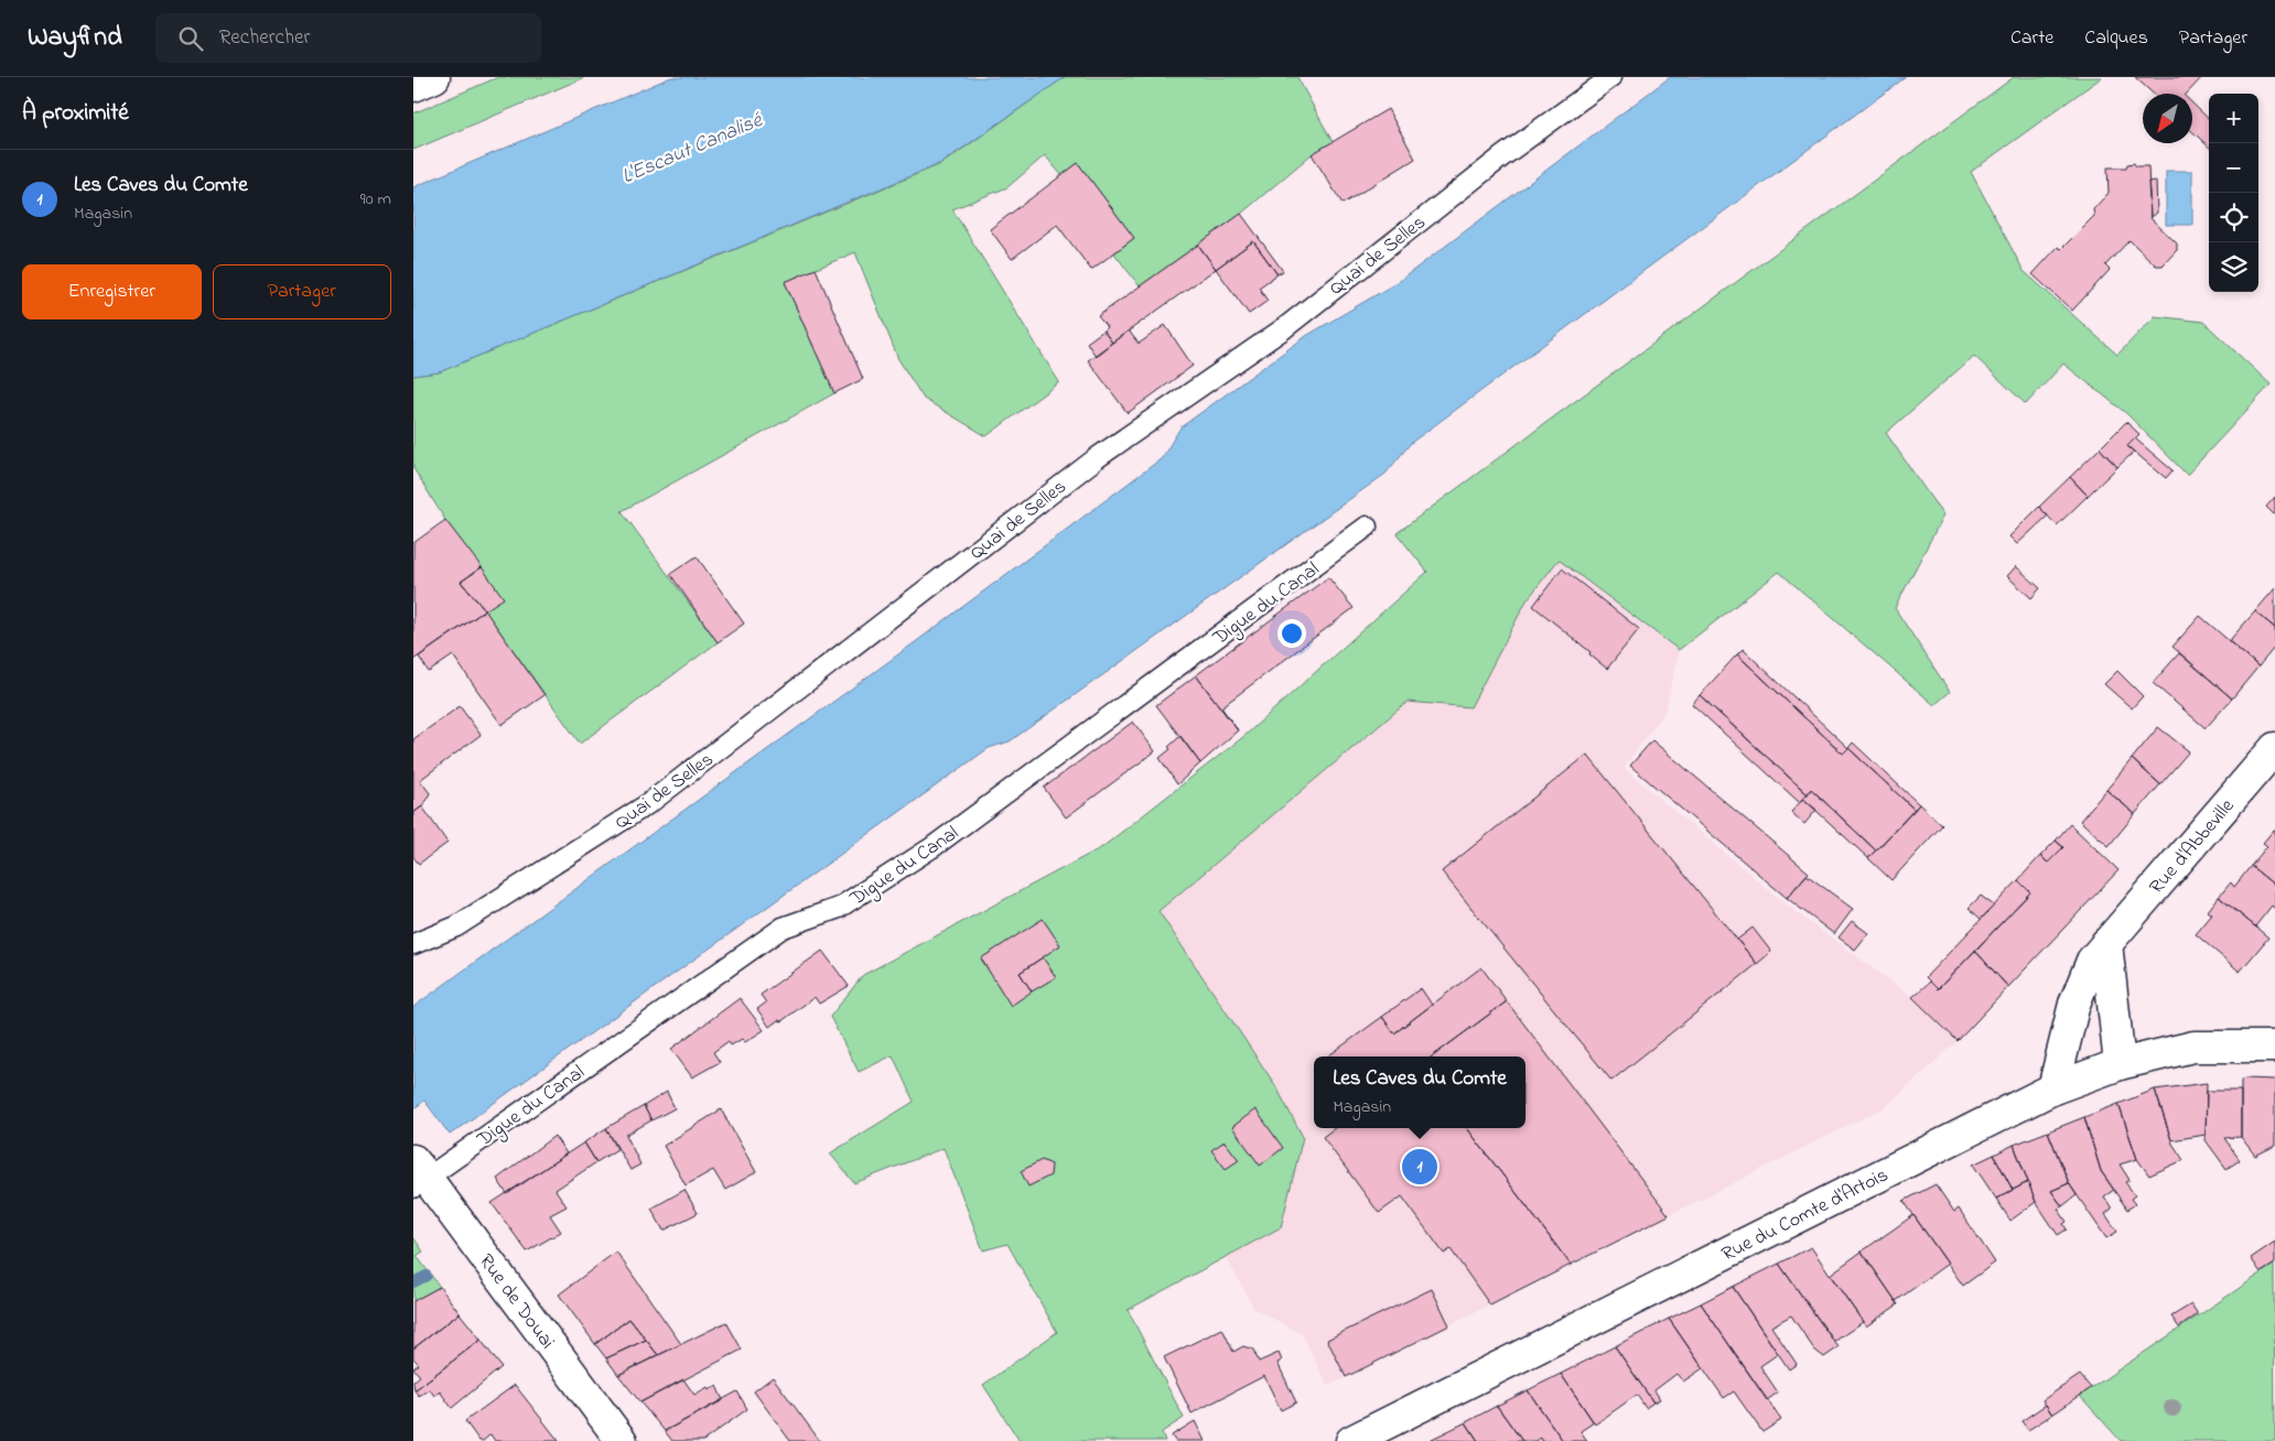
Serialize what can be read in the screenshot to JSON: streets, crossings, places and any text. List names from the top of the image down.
{
  "streets": {
    "main road": ["Rue d'Abbeville", "Rue du Comte d'Artois", "Rue de Douai"],
    "lane": ["Quai de Selles", "Digue du Canal"]
  },
  "crossings": [
    ["Digue du Canal", "Rue de Douai"],
    ["Rue d'Abbeville", "Rue du Comte d'Artois"]
  ],
  "water": ["L'Escaut Canalisé"],
  "north": "bottom left",
  "page": {
    "header": "Wayfind",
    "search": "Rechercher",
    "nav": ["Carte", "Calques", "Partager"],
    "heading": "À proximité",
    "map_buttons": ["+", "−"],
    "list": [
      {
        "mark": "1",
        "name": "Les Caves du Comte",
        "note": "Magasin",
        "value": "90 m"
      }
    ],
    "buttons": ["Enregistrer", "Partager"],
    "popup": ["Les Caves du Comte", "Magasin"],
    "pins": "1"
  }
}
